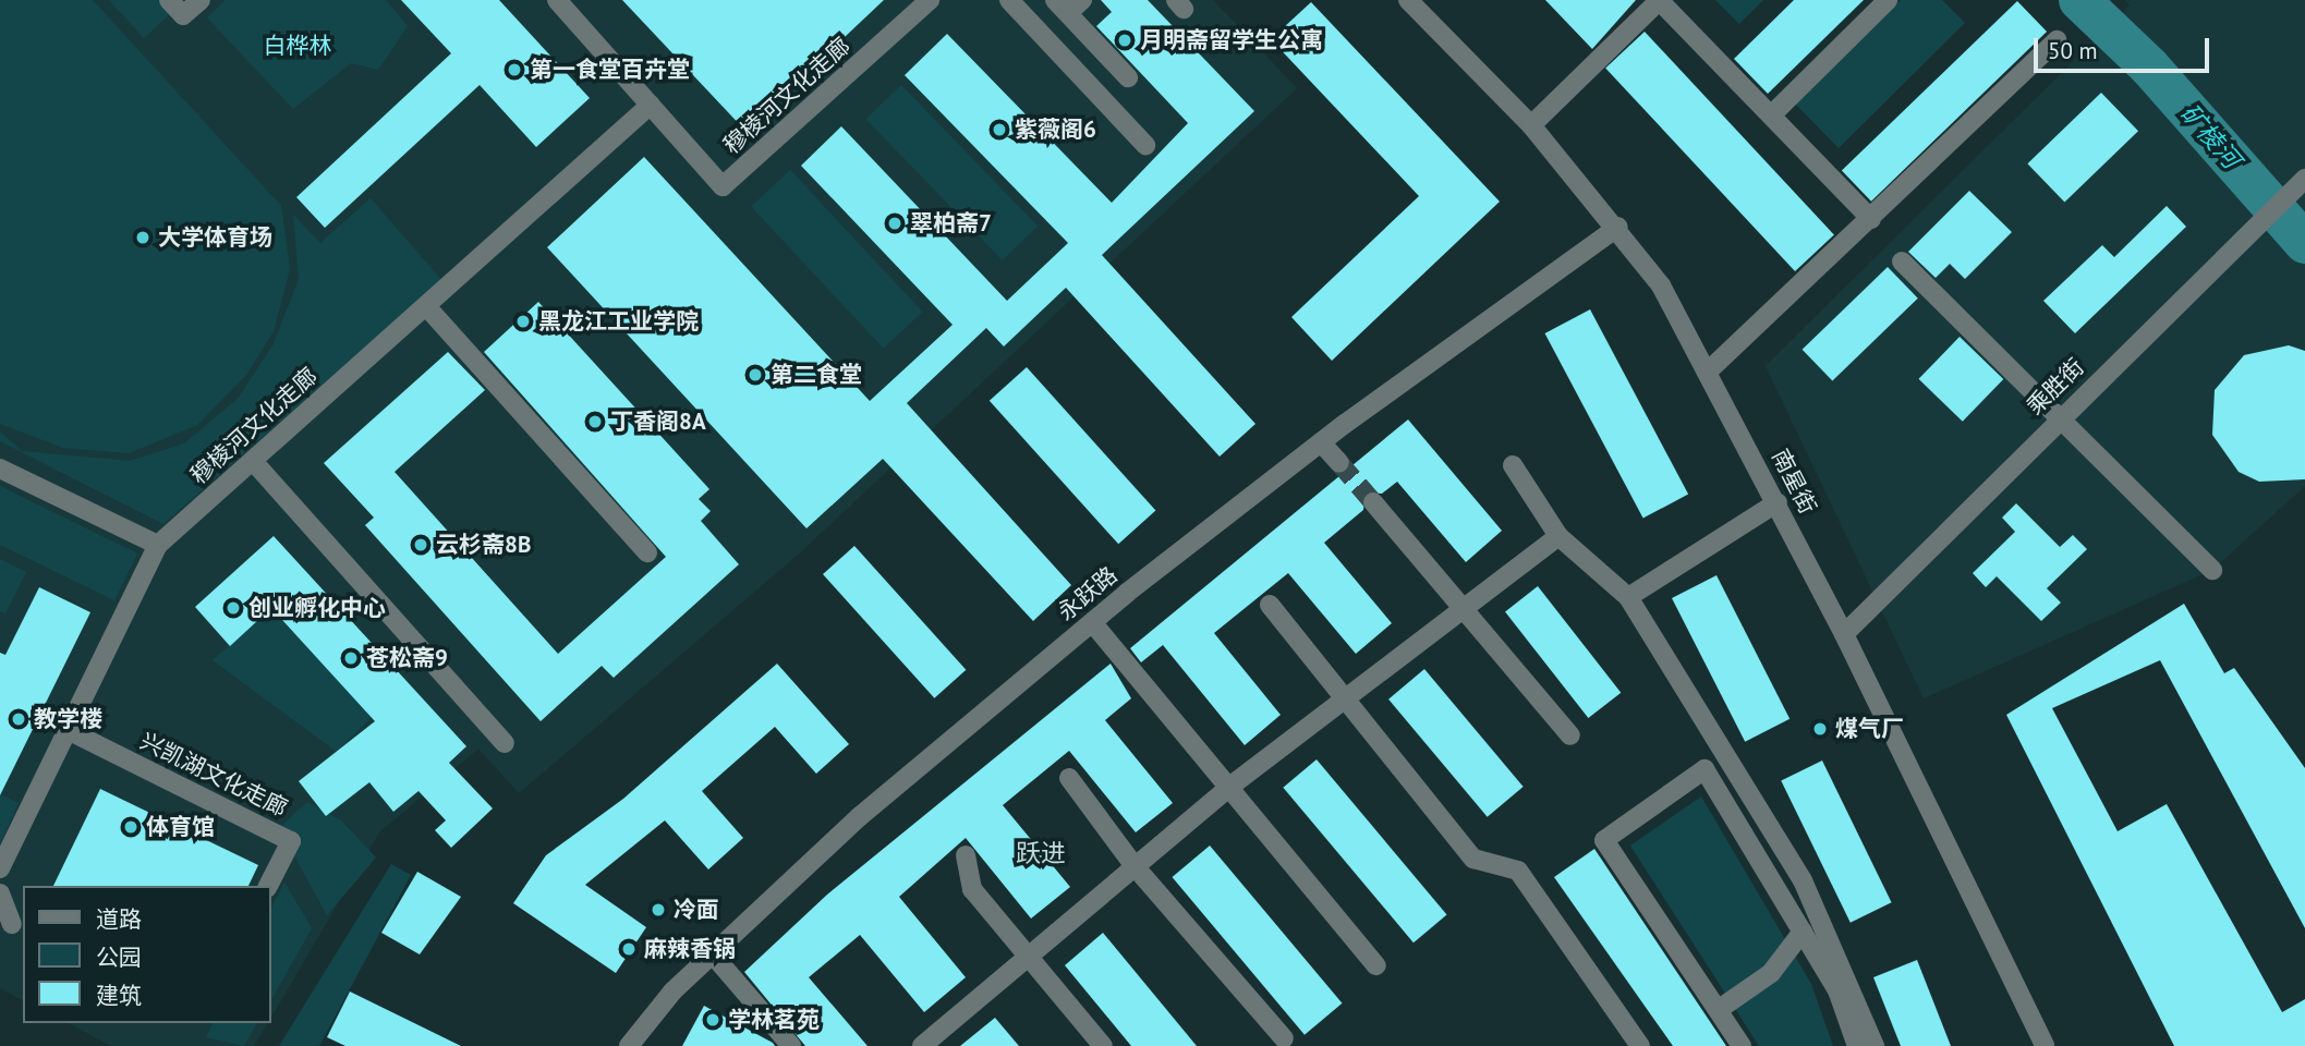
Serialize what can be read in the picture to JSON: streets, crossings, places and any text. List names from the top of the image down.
{
  "streets": {
    "street": [
      "穆棱河文化走廊",
      "乘胜街",
      "南星街",
      "永跃路",
      "兴凯湖文化走廊"
    ]
  },
  "crossings": [
    ["穆棱河文化走廊", "兴凯湖文化走廊"],
    ["乘胜街", "南星街"],
    ["南星街", "永跃路"]
  ],
  "districts": ["跃进"],
  "water": ["矿棱河"],
  "parks": ["白桦林"],
  "places": [
    "月明斋留学生公寓",
    "第一食堂百卉堂",
    "紫薇阁6",
    "翠柏斋7",
    "大学体育场",
    "黑龙江工业学院",
    "第二食堂",
    "丁香阁8A",
    "云杉斋8B",
    "创业孵化中心",
    "苍松斋9",
    "教学楼",
    "煤气厂",
    "体育馆",
    "冷面",
    "麻辣香锅",
    "学林茗苑"
  ],
  "legend": ["道路", "公园", "建筑"],
  "scale_bar": "50 m"
}
